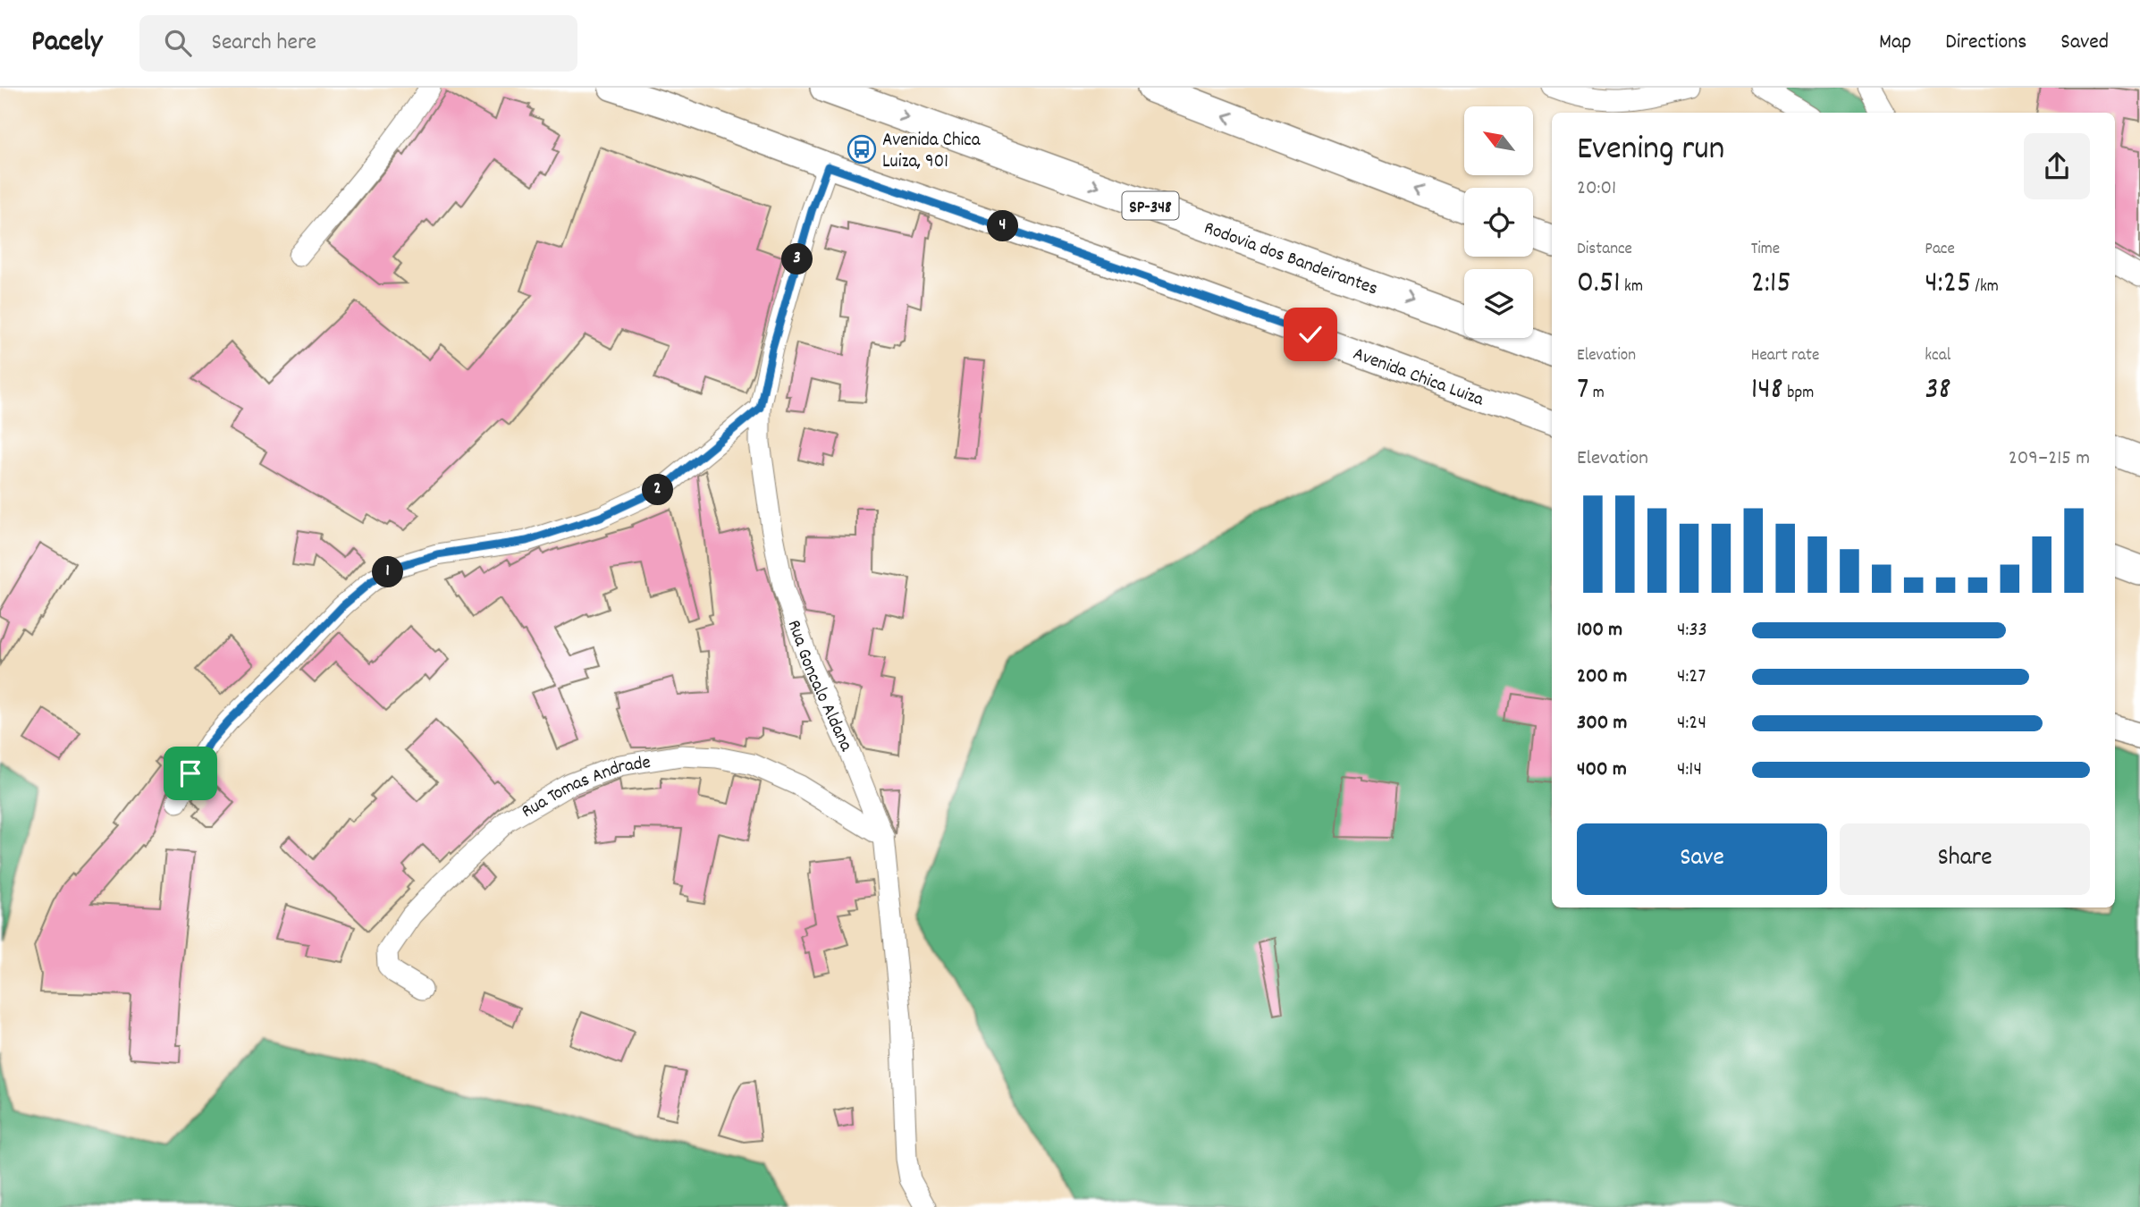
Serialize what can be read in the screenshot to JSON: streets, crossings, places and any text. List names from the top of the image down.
{
  "streets": {
    "highway": ["SP-348", "Rodovia dos Bandeirantes"],
    "main road": ["Avenida Chica Luiza"],
    "street": ["Rua Goncalo Aldana", "Rua Tomas Andrade"]
  },
  "crossings": [
    ["Avenida Chica Luiza", "Rua Goncalo Aldana"],
    ["Rua Goncalo Aldana", "Rua Tomas Andrade"]
  ],
  "places": {
    "bus stop": ["Avenida Chica Luiza, 901"]
  },
  "north": "top left",
  "page": {
    "header": "Pacely",
    "search": "Search here",
    "nav": ["Map", "Directions", "Saved"],
    "heading": ["Evening run", "20:01"],
    "pins": [
      "4",
      "3",
      "2",
      "1"
    ],
    "stats": [
      ["Distance", "0.51 km"],
      ["Time", "2:15"],
      ["Pace", "4:25 /km"],
      ["Elevation", "7 m"],
      ["Heart rate", "148 bpm"],
      ["kcal", "38"]
    ],
    "chart": ["Elevation", "209–215 m"],
    "list": [
      {
        "name": "100 m",
        "note": "4:33"
      },
      {
        "name": "200 m",
        "note": "4:27"
      },
      {
        "name": "300 m",
        "note": "4:24"
      },
      {
        "name": "400 m",
        "note": "4:14"
      }
    ],
    "buttons": ["Save", "Share"]
  }
}
